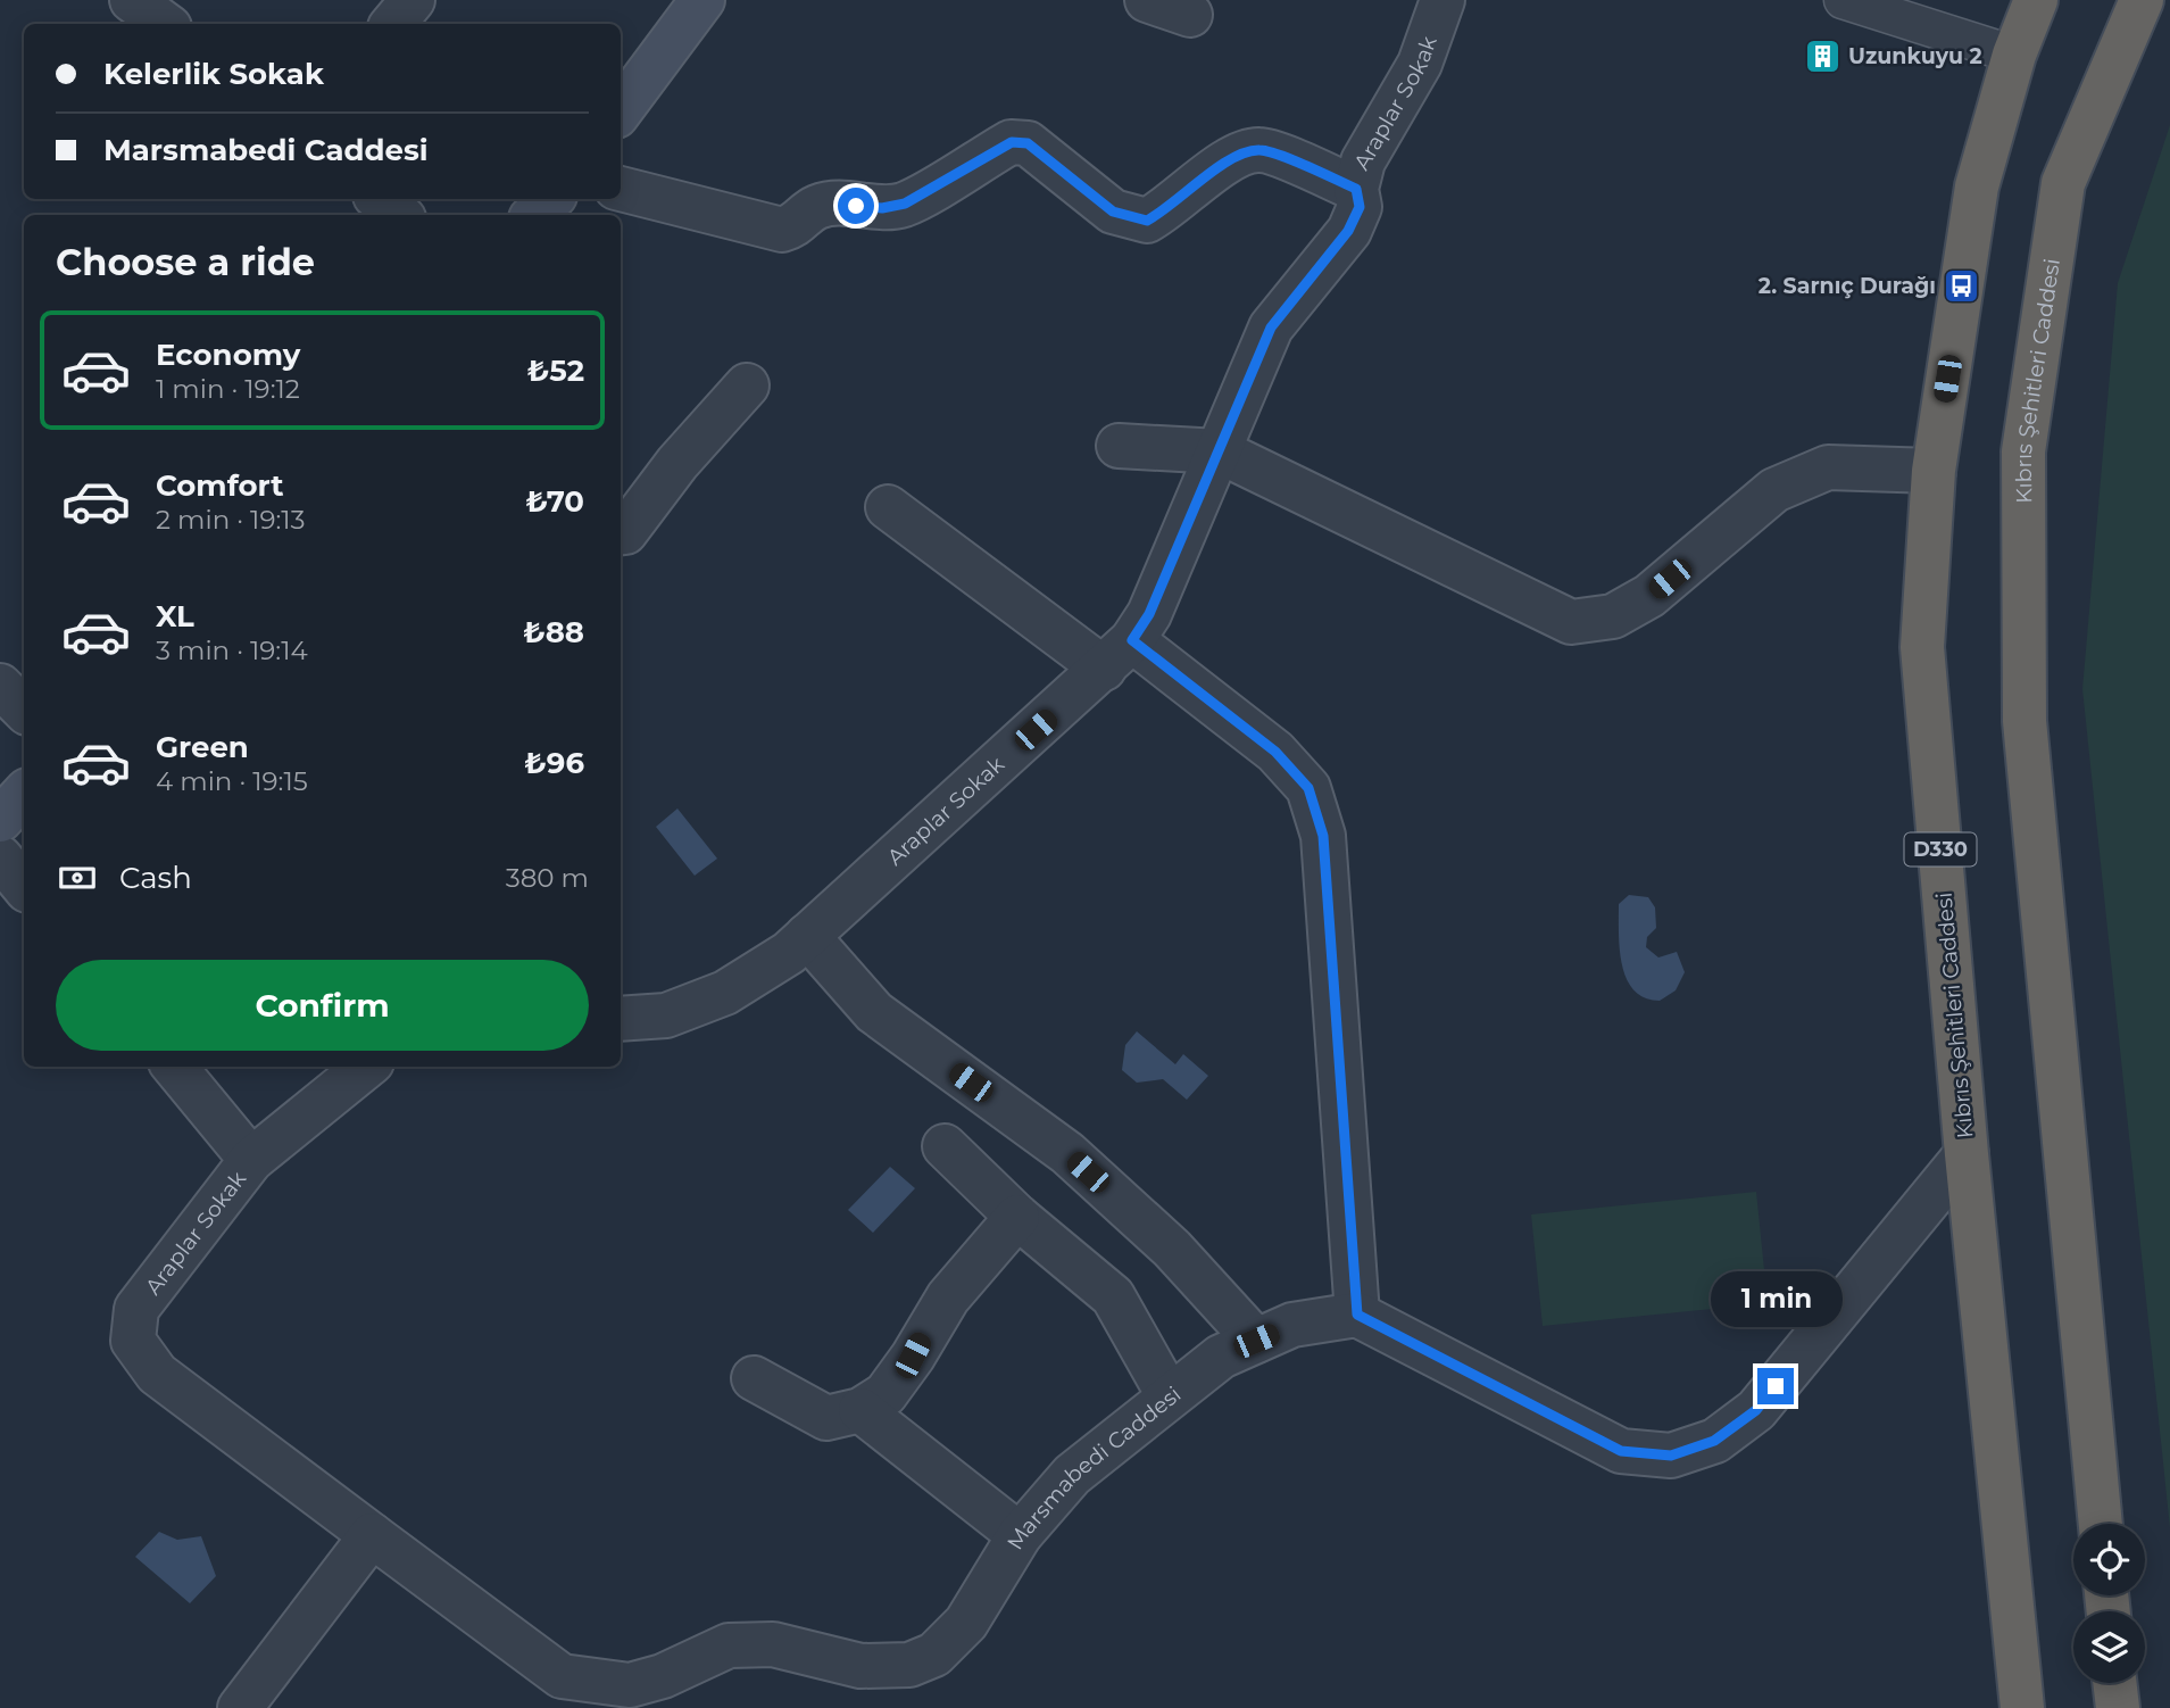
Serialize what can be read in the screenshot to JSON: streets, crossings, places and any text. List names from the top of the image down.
{
  "streets": {
    "highway": ["Kıbrıs Şehitleri Caddesi", "D330"],
    "street": ["Araplar Sokak", "Marsmabedi Caddesi"]
  },
  "crossings": [
    ["Araplar Sokak", "Marsmabedi Caddesi"]
  ],
  "places": {
    "building": ["Uzunkuyu 2"],
    "bus stop": ["2. Sarnıç Durağı"]
  },
  "page": {
    "banner": ["Kelerlik Sokak", "Marsmabedi Caddesi"],
    "heading": "Choose a ride",
    "list": [
      {
        "name": "Economy",
        "note": "1 min · 19:12",
        "value": "₺52"
      },
      {
        "name": "Comfort",
        "note": "2 min · 19:13",
        "value": "₺70"
      },
      {
        "name": "XL",
        "note": "3 min · 19:14",
        "value": "₺88"
      },
      {
        "name": "Green",
        "note": "4 min · 19:15",
        "value": "₺96"
      }
    ],
    "pay": ["Cash", "380 m"],
    "buttons": "Confirm",
    "bubble": "1 min"
  }
}
